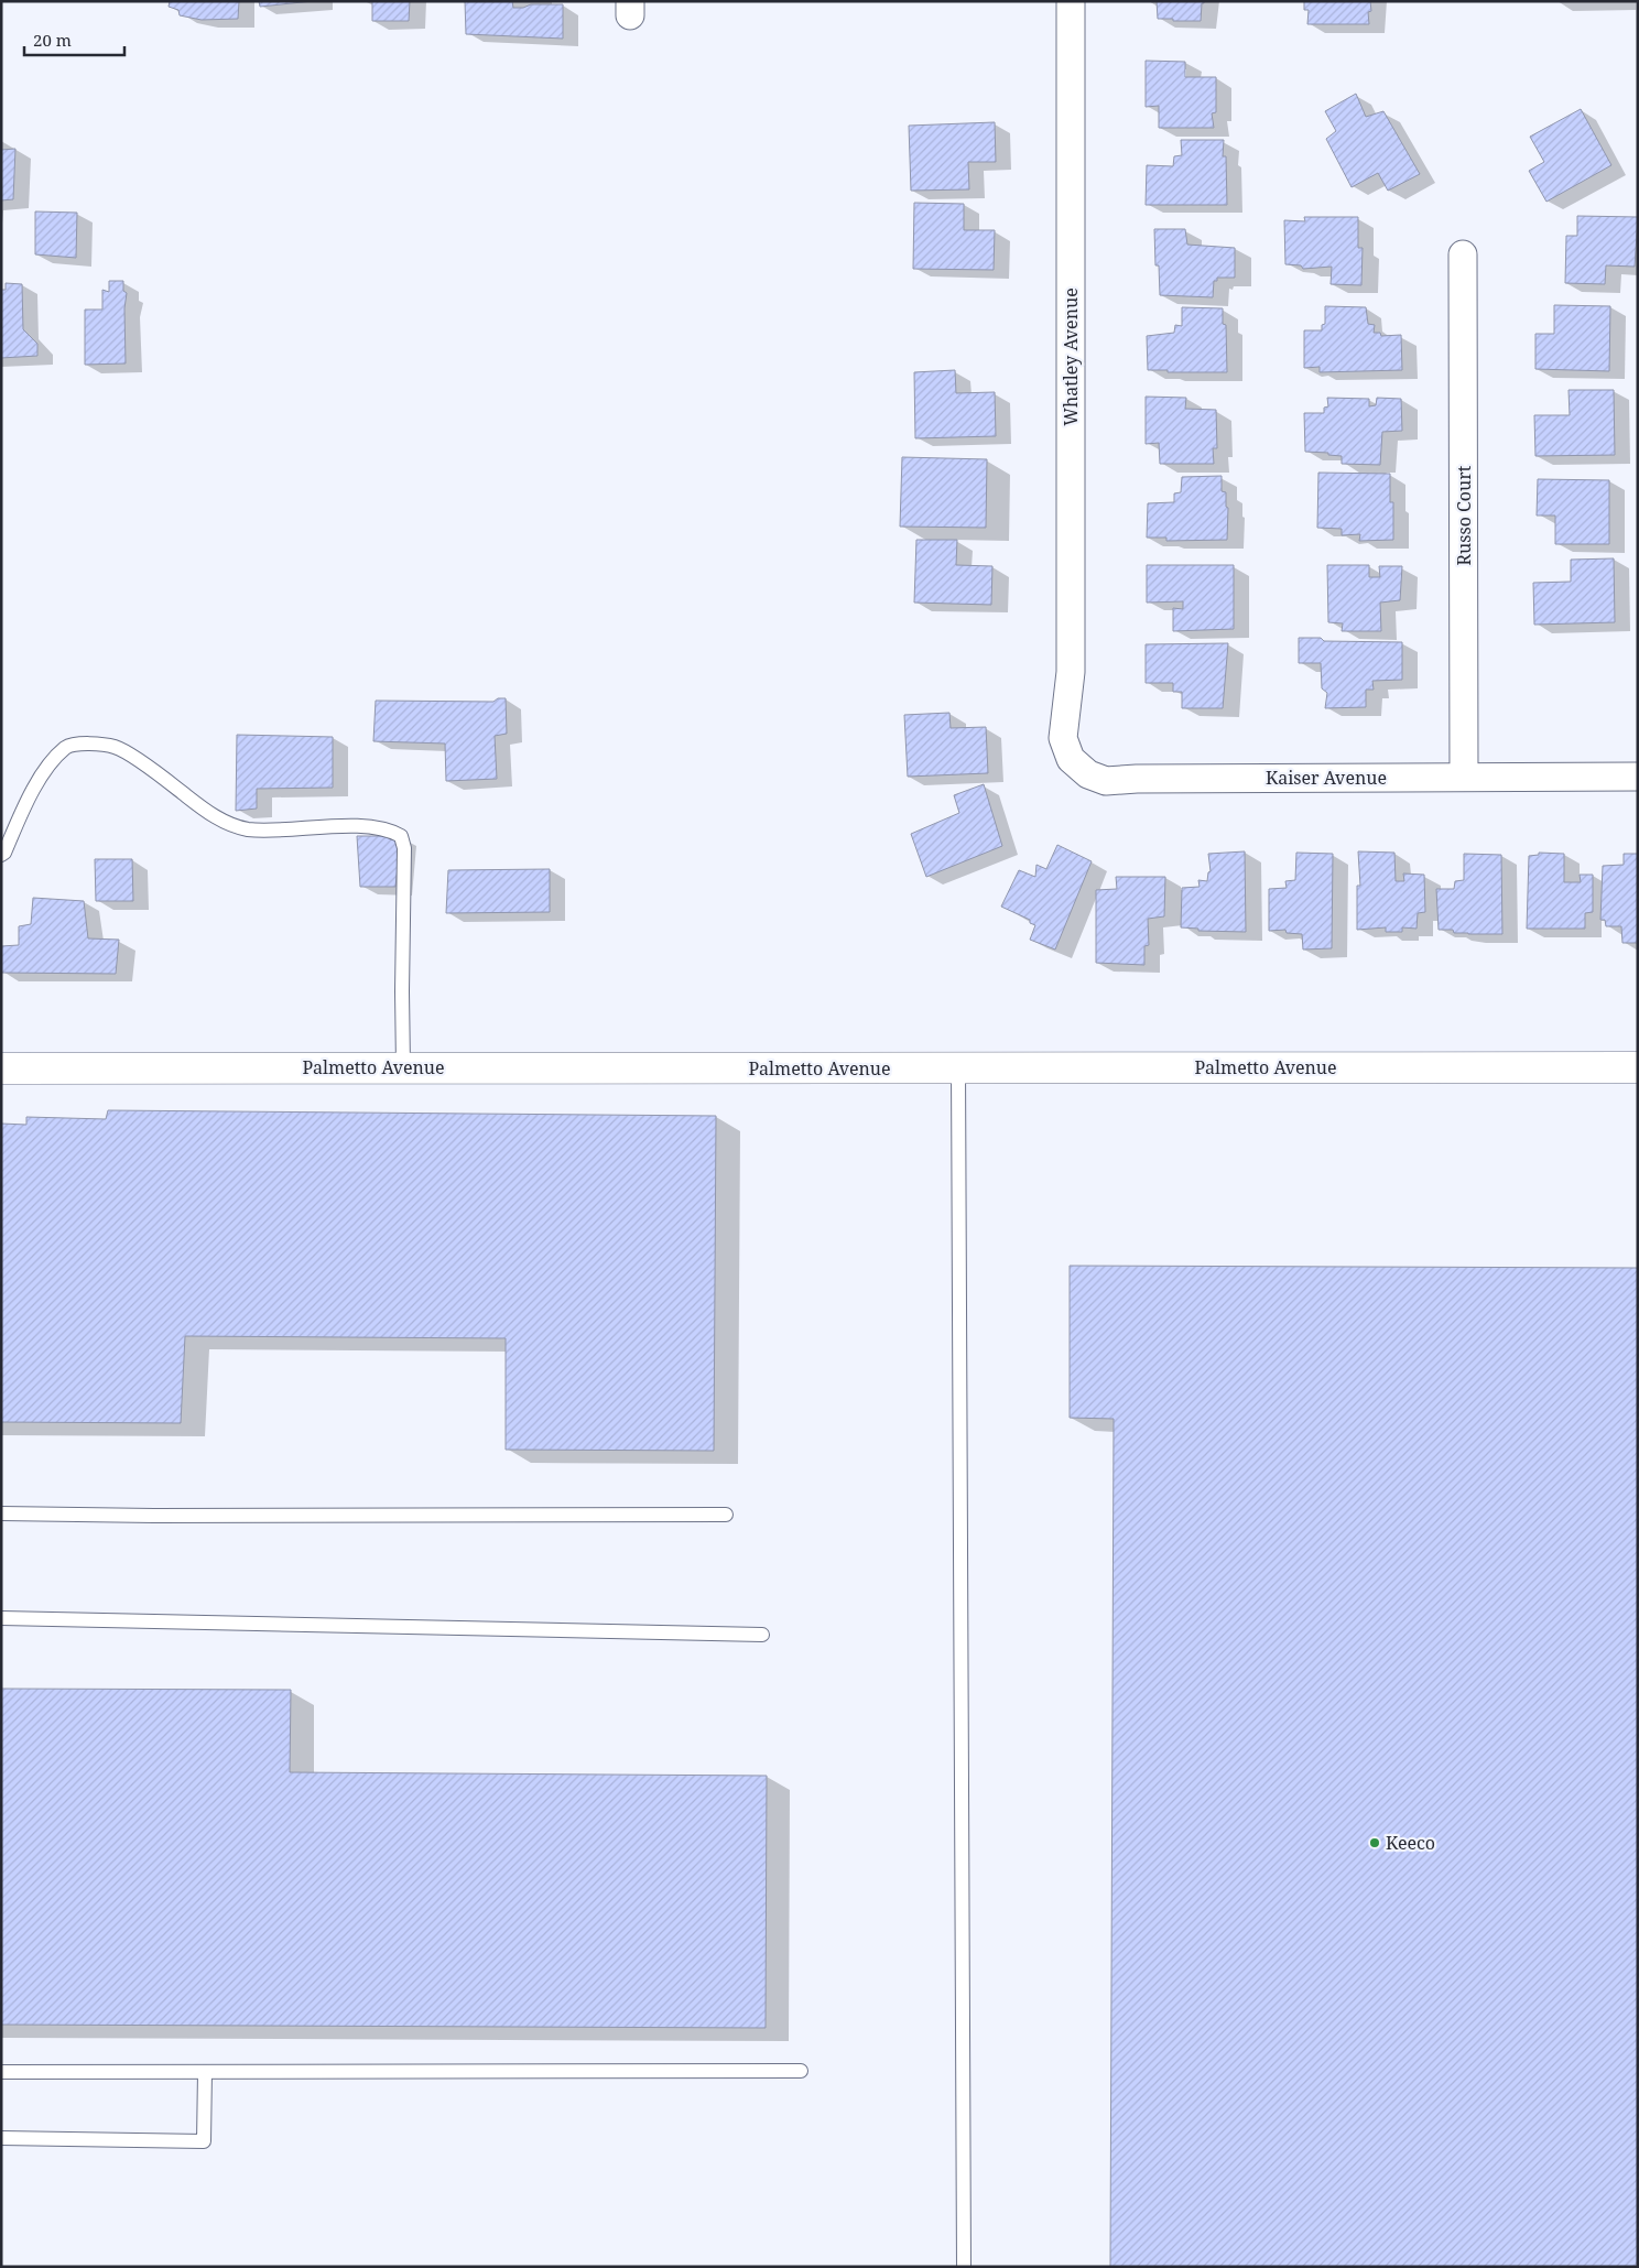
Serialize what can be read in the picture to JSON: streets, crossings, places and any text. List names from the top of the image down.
{
  "streets": {
    "street": [
      "Whatley Avenue",
      "Russo Court",
      "Kaiser Avenue",
      "Palmetto Avenue"
    ]
  },
  "crossings": [
    ["Whatley Avenue", "Kaiser Avenue"],
    ["Russo Court", "Kaiser Avenue"]
  ],
  "places": ["Keeco"],
  "scale_bar": "20 m"
}
